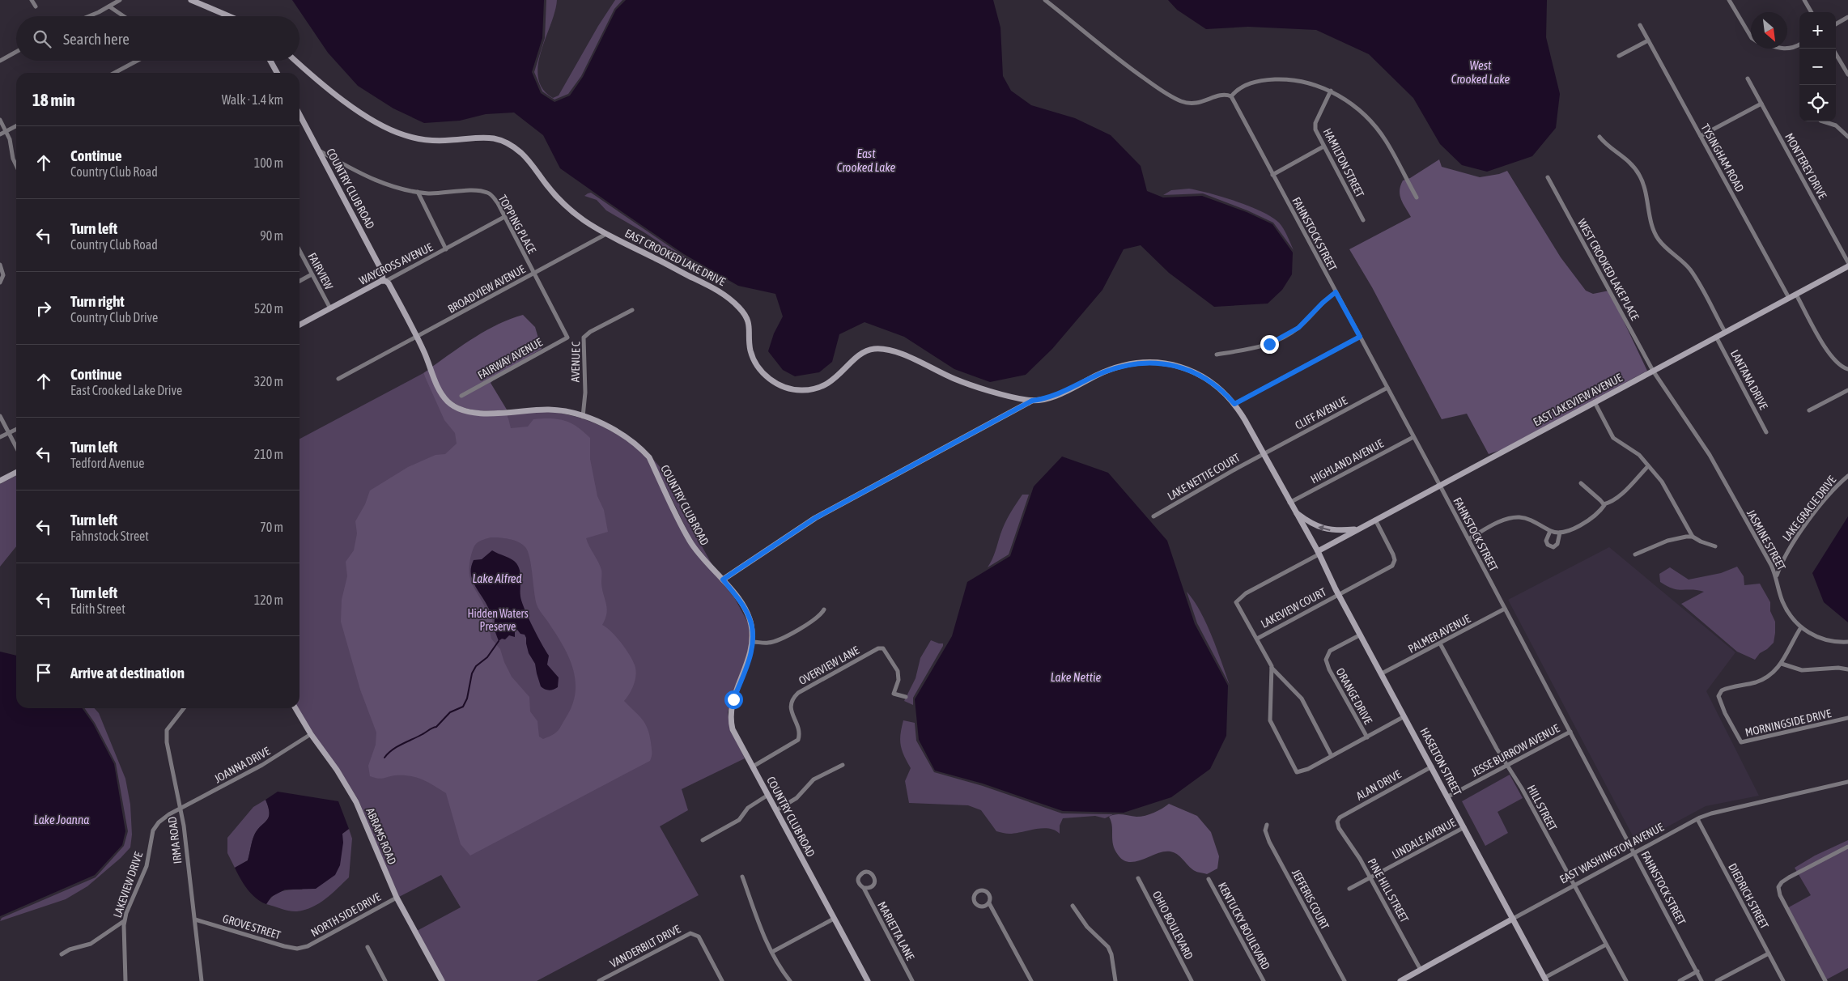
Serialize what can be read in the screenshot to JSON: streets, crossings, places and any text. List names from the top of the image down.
{
  "streets": {
    "street": [
      "TYSINGHAM ROAD",
      "HAMILTON STREET",
      "MONTEREY DRIVE",
      "COUNTRY CLUB ROAD",
      "TOPPING PLACE",
      "FAHNSTOCK STREET",
      "EAST CROOKED LAKE DRIVE",
      "WAYCROSS AVENUE",
      "WEST CROOKED LAKE PLACE",
      "FAIRVIEW",
      "BROADVIEW AVENUE",
      "FAIRWAY AVENUE",
      "AVENUE C",
      "LANTANA DRIVE",
      "EAST LAKEVIEW AVENUE",
      "CLIFF AVENUE",
      "HIGHLAND AVENUE",
      "LAKE NETTIE COURT",
      "LAKE GRACIE DRIVE",
      "JASMINE STREET",
      "LAKEVIEW COURT",
      "PALMER AVENUE",
      "OVERVIEW LANE",
      "ORANGE DRIVE",
      "MORNINGSIDE DRIVE",
      "JESSE BURROW AVENUE",
      "HASELTON STREET",
      "JOANNA DRIVE",
      "ALAN DRIVE",
      "HILL STREET",
      "ABRAMS ROAD",
      "LINDALE AVENUE",
      "IRMA ROAD",
      "EAST WASHINGTON AVENUE",
      "LAKEVIEW DRIVE",
      "PINE HILL STREET",
      "DIEDRICH STREET",
      "JEFFERIS COURT",
      "NORTH SIDE DRIVE",
      "OHIO BOULEVARD",
      "KENTUCKY BOULEVARD",
      "GROVE STREET",
      "MARIETTA LANE",
      "VANDERBILT DRIVE"
    ]
  },
  "crossings": [
    ["TYSINGHAM ROAD", "EAST LAKEVIEW AVENUE"],
    ["COUNTRY CLUB ROAD", "TOPPING PLACE"],
    ["COUNTRY CLUB ROAD", "WAYCROSS AVENUE"],
    ["COUNTRY CLUB ROAD", "BROADVIEW AVENUE"],
    ["COUNTRY CLUB ROAD", "AVENUE C"],
    ["COUNTRY CLUB ROAD", "OVERVIEW LANE"],
    ["TOPPING PLACE", "WAYCROSS AVENUE"],
    ["TOPPING PLACE", "BROADVIEW AVENUE"],
    ["TOPPING PLACE", "FAIRWAY AVENUE"],
    ["FAHNSTOCK STREET", "EAST LAKEVIEW AVENUE"],
    ["FAHNSTOCK STREET", "CLIFF AVENUE"],
    ["FAHNSTOCK STREET", "HIGHLAND AVENUE"],
    ["FAHNSTOCK STREET", "PALMER AVENUE"],
    ["FAHNSTOCK STREET", "JESSE BURROW AVENUE"],
    ["FAHNSTOCK STREET", "EAST WASHINGTON AVENUE"],
    ["EAST CROOKED LAKE DRIVE", "BROADVIEW AVENUE"],
    ["EAST CROOKED LAKE DRIVE", "EAST LAKEVIEW AVENUE"],
    ["EAST CROOKED LAKE DRIVE", "CLIFF AVENUE"],
    ["EAST CROOKED LAKE DRIVE", "HIGHLAND AVENUE"],
    ["EAST CROOKED LAKE DRIVE", "LAKE NETTIE COURT"],
    ["EAST CROOKED LAKE DRIVE", "HASELTON STREET"],
    ["WAYCROSS AVENUE", "FAIRVIEW"],
    ["WEST CROOKED LAKE PLACE", "EAST LAKEVIEW AVENUE"],
    ["WEST CROOKED LAKE PLACE", "JASMINE STREET"],
    ["LANTANA DRIVE", "EAST LAKEVIEW AVENUE"],
    ["EAST LAKEVIEW AVENUE", "JASMINE STREET"],
    ["EAST LAKEVIEW AVENUE", "LAKEVIEW COURT"],
    ["EAST LAKEVIEW AVENUE", "HASELTON STREET"],
    ["CLIFF AVENUE", "LAKE NETTIE COURT"],
    ["LAKE GRACIE DRIVE", "JASMINE STREET"],
    ["LAKEVIEW COURT", "HASELTON STREET"],
    ["PALMER AVENUE", "HASELTON STREET"],
    ["PALMER AVENUE", "HILL STREET"],
    ["ORANGE DRIVE", "HASELTON STREET"],
    ["JESSE BURROW AVENUE", "HASELTON STREET"],
    ["JESSE BURROW AVENUE", "HILL STREET"],
    ["HASELTON STREET", "ALAN DRIVE"],
    ["HASELTON STREET", "LINDALE AVENUE"],
    ["HASELTON STREET", "EAST WASHINGTON AVENUE"],
    ["JOANNA DRIVE", "ABRAMS ROAD"],
    ["JOANNA DRIVE", "IRMA ROAD"],
    ["JOANNA DRIVE", "LAKEVIEW DRIVE"],
    ["ALAN DRIVE", "PINE HILL STREET"],
    ["HILL STREET", "EAST WASHINGTON AVENUE"],
    ["ABRAMS ROAD", "NORTH SIDE DRIVE"],
    ["LINDALE AVENUE", "PINE HILL STREET"],
    ["IRMA ROAD", "LAKEVIEW DRIVE"],
    ["IRMA ROAD", "GROVE STREET"],
    ["EAST WASHINGTON AVENUE", "PINE HILL STREET"],
    ["EAST WASHINGTON AVENUE", "DIEDRICH STREET"],
    ["NORTH SIDE DRIVE", "GROVE STREET"]
  ],
  "water": [
    "West Crooked Lake",
    "East Crooked Lake",
    "Lake Alfred",
    "Lake Nettie",
    "Lake Joanna"
  ],
  "parks": ["Hidden Waters Preserve"],
  "north": "bottom right",
  "page": {
    "map_buttons": ["+", "−"],
    "search": "Search here",
    "heading": ["18 min", "Walk · 1.4 km"],
    "list": [
      ["Continue", "Country Club Road", "100 m"],
      ["Turn left", "Country Club Road", "90 m"],
      ["Turn right", "Country Club Drive", "520 m"],
      ["Continue", "East Crooked Lake Drive", "320 m"],
      ["Turn left", "Tedford Avenue", "210 m"],
      ["Turn left", "Fahnstock Street", "70 m"],
      ["Turn left", "Edith Street", "120 m"],
      "Arrive at destination"
    ]
  }
}
